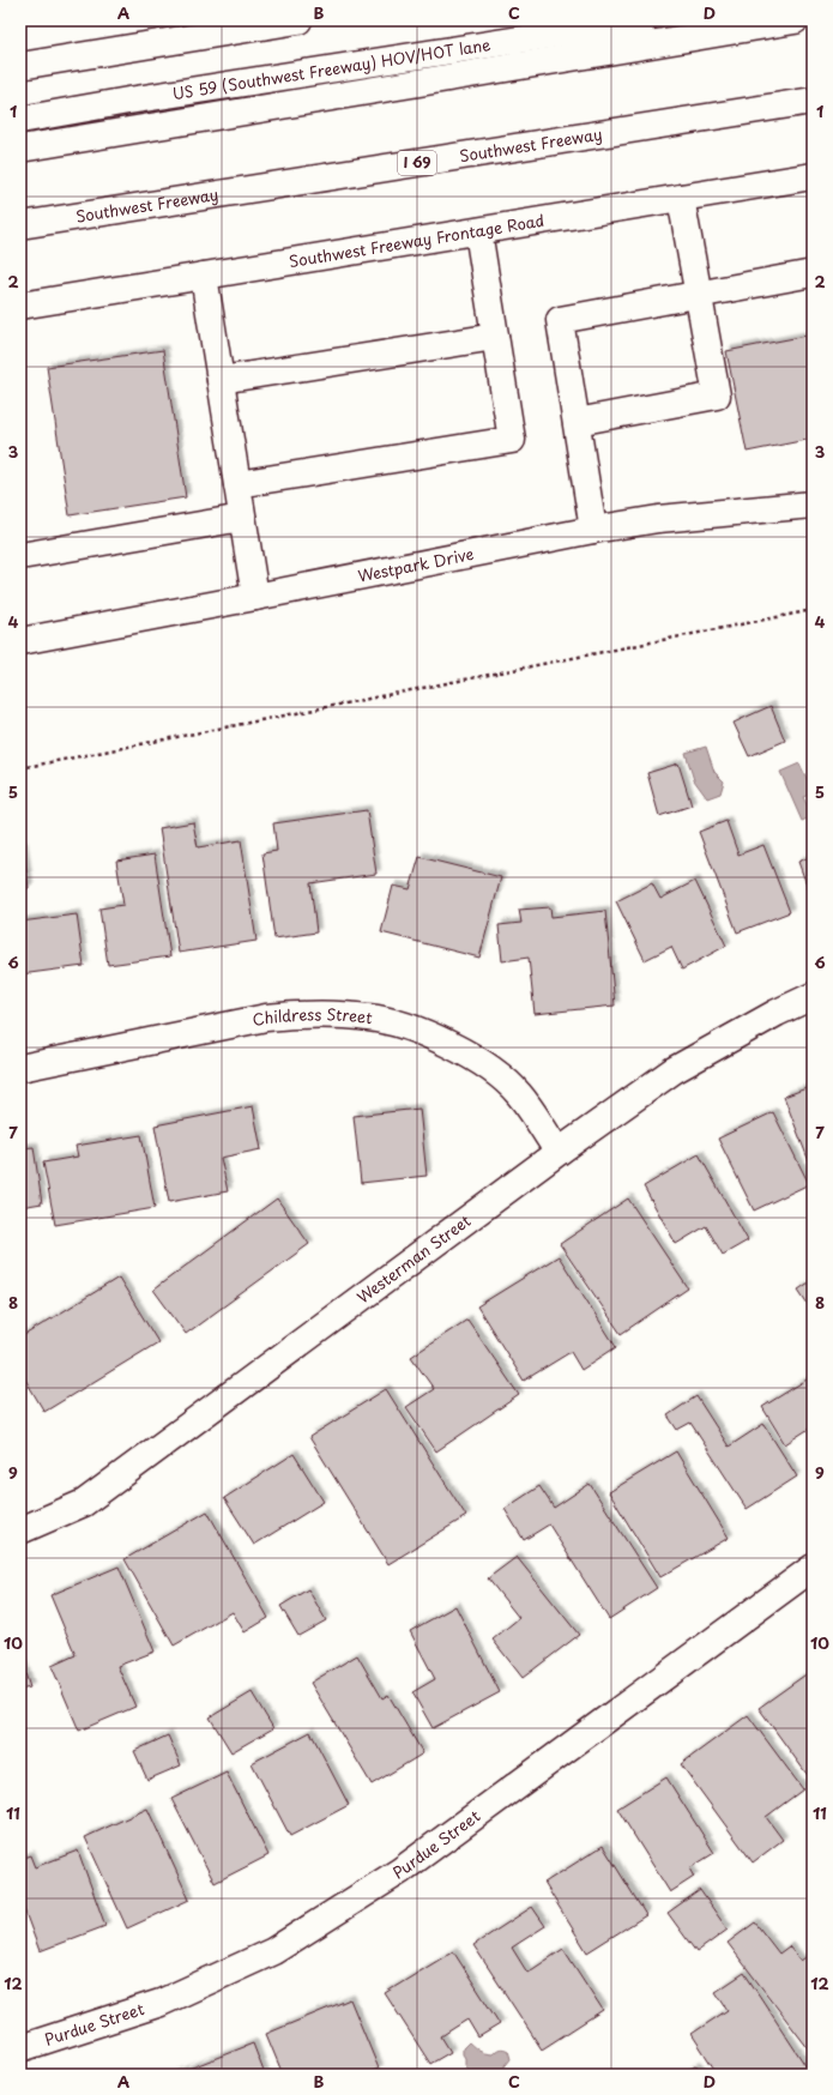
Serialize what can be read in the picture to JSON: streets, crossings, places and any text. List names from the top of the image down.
{
  "streets": {
    "main road": [
      "US 59 (Southwest Freeway) HOV/HOT lane",
      "Southwest Freeway",
      "I 69",
      "Southwest Freeway Frontage Road",
      "Westpark Drive",
      "Childress Street",
      "Westerman Street",
      "Purdue Street"
    ]
  },
  "crossings": [
    ["Childress Street", "Westerman Street"]
  ],
  "grid": {
    "columns": [
      "A",
      "B",
      "C",
      "D"
    ],
    "rows": [
      "1",
      "2",
      "3",
      "4",
      "5",
      "6",
      "7",
      "8",
      "9",
      "10",
      "11",
      "12"
    ]
  }
}
